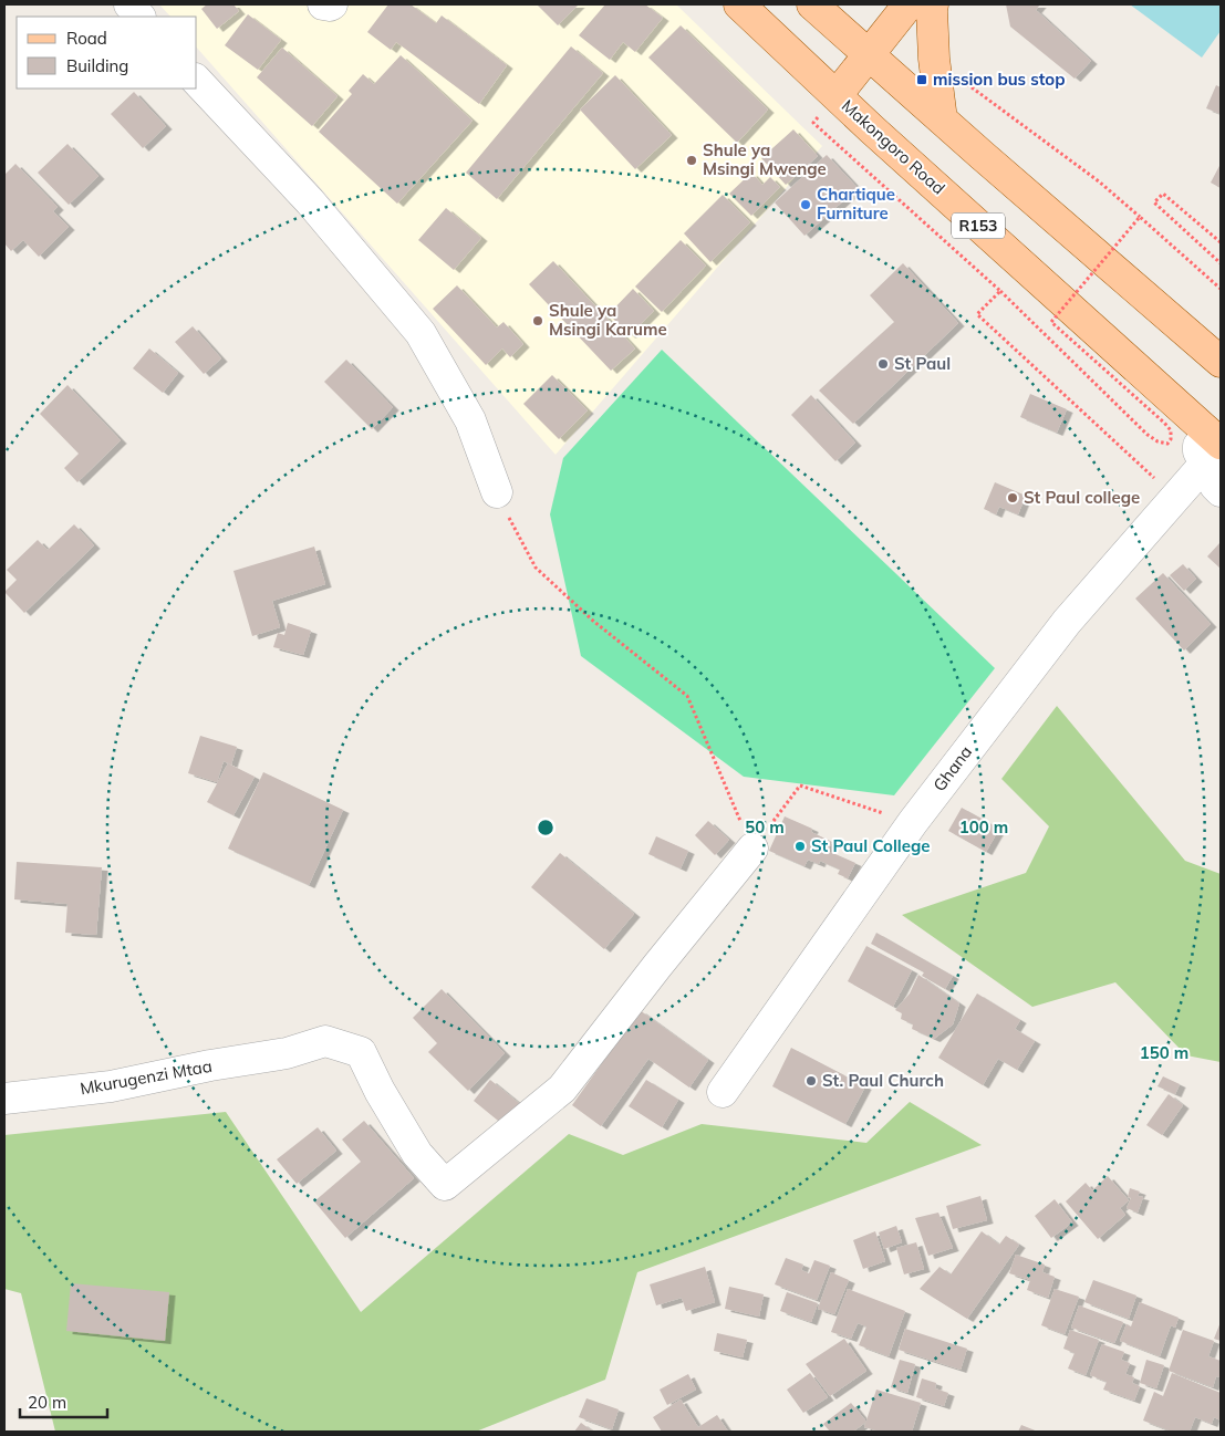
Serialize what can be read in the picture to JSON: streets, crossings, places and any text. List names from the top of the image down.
{
  "streets": {
    "main road": ["Makongoro Road", "R153"],
    "street": ["Ghana", "Mkurugenzi Mtaa"]
  },
  "crossings": [
    ["Makongoro Road", "Ghana"]
  ],
  "places": {
    "transit": ["mission bus stop"],
    "other": [
      "Shule ya Msingi Mwenge",
      "Chartique Furniture",
      "Shule ya Msingi Karume",
      "St Paul",
      "St Paul college",
      "St Paul College",
      "St. Paul Church"
    ]
  },
  "legend": ["Road", "Building"],
  "scale_bar": "20 m",
  "rings": ["50 m", "100 m", "150 m"]
}
